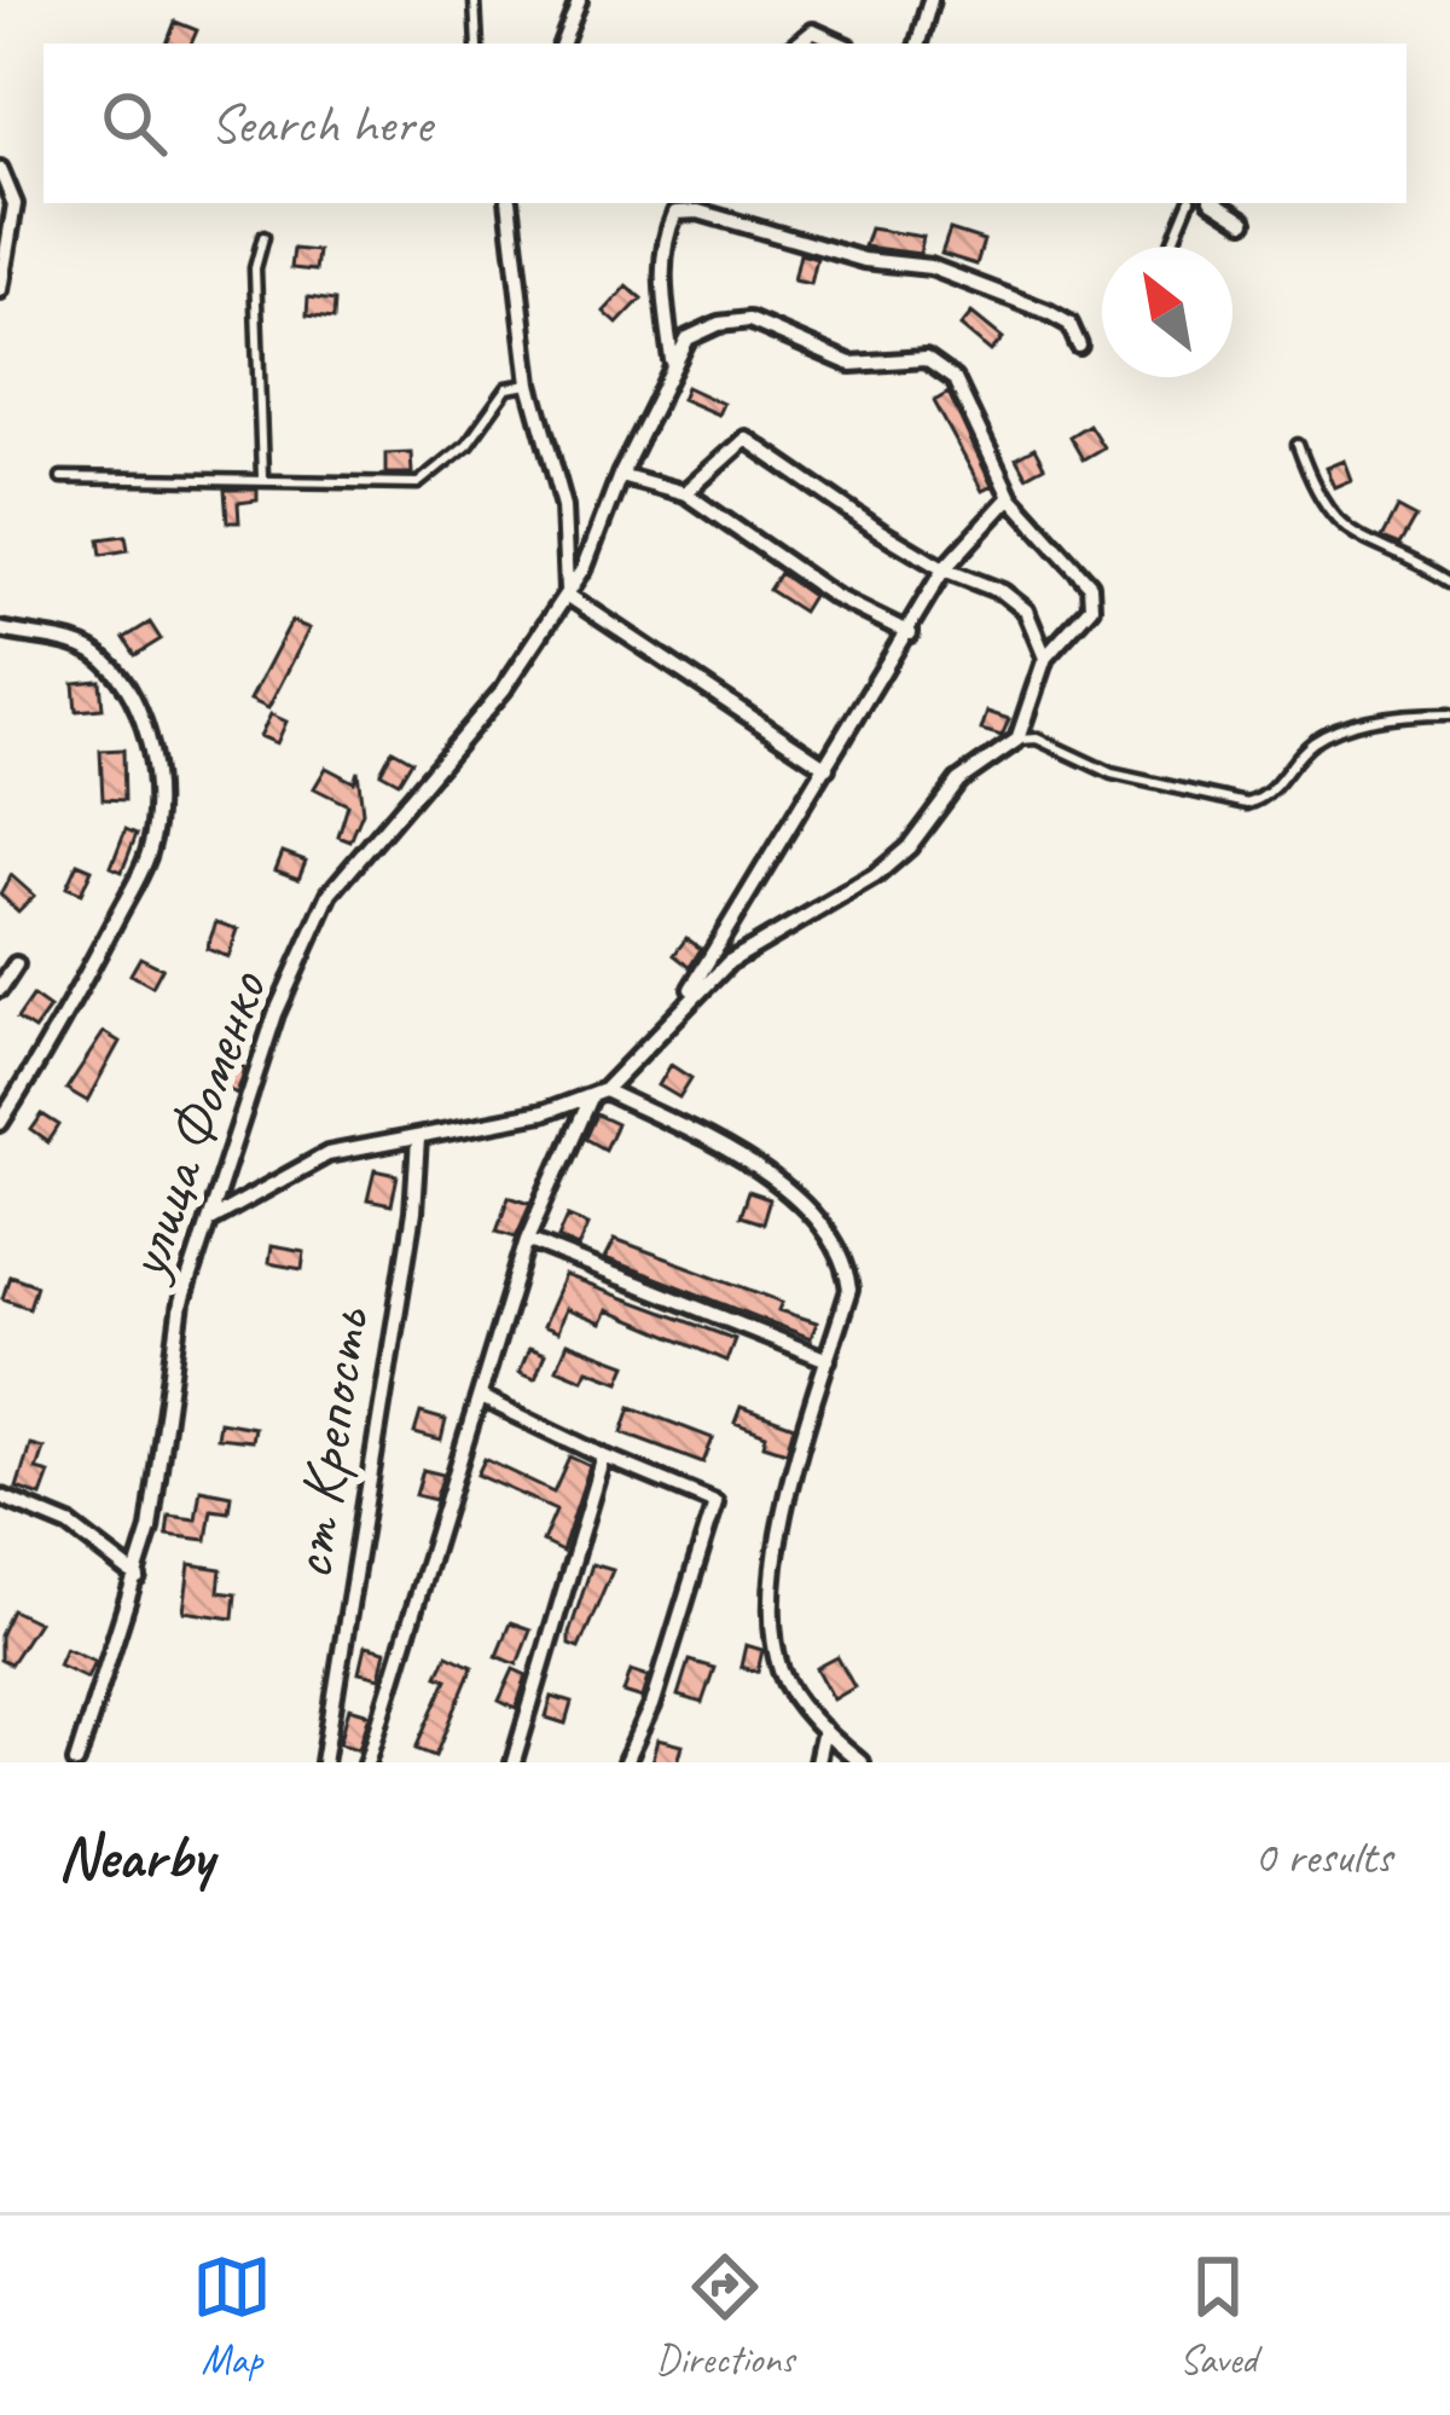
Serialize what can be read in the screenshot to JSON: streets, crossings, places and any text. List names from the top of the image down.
{
  "streets": {
    "street": ["улица Фоменко", "ст Крепость"]
  },
  "north": "top left",
  "page": {
    "search": "Search here",
    "heading": ["Nearby", "0 results"],
    "nav": ["Map", "Directions", "Saved"]
  }
}
